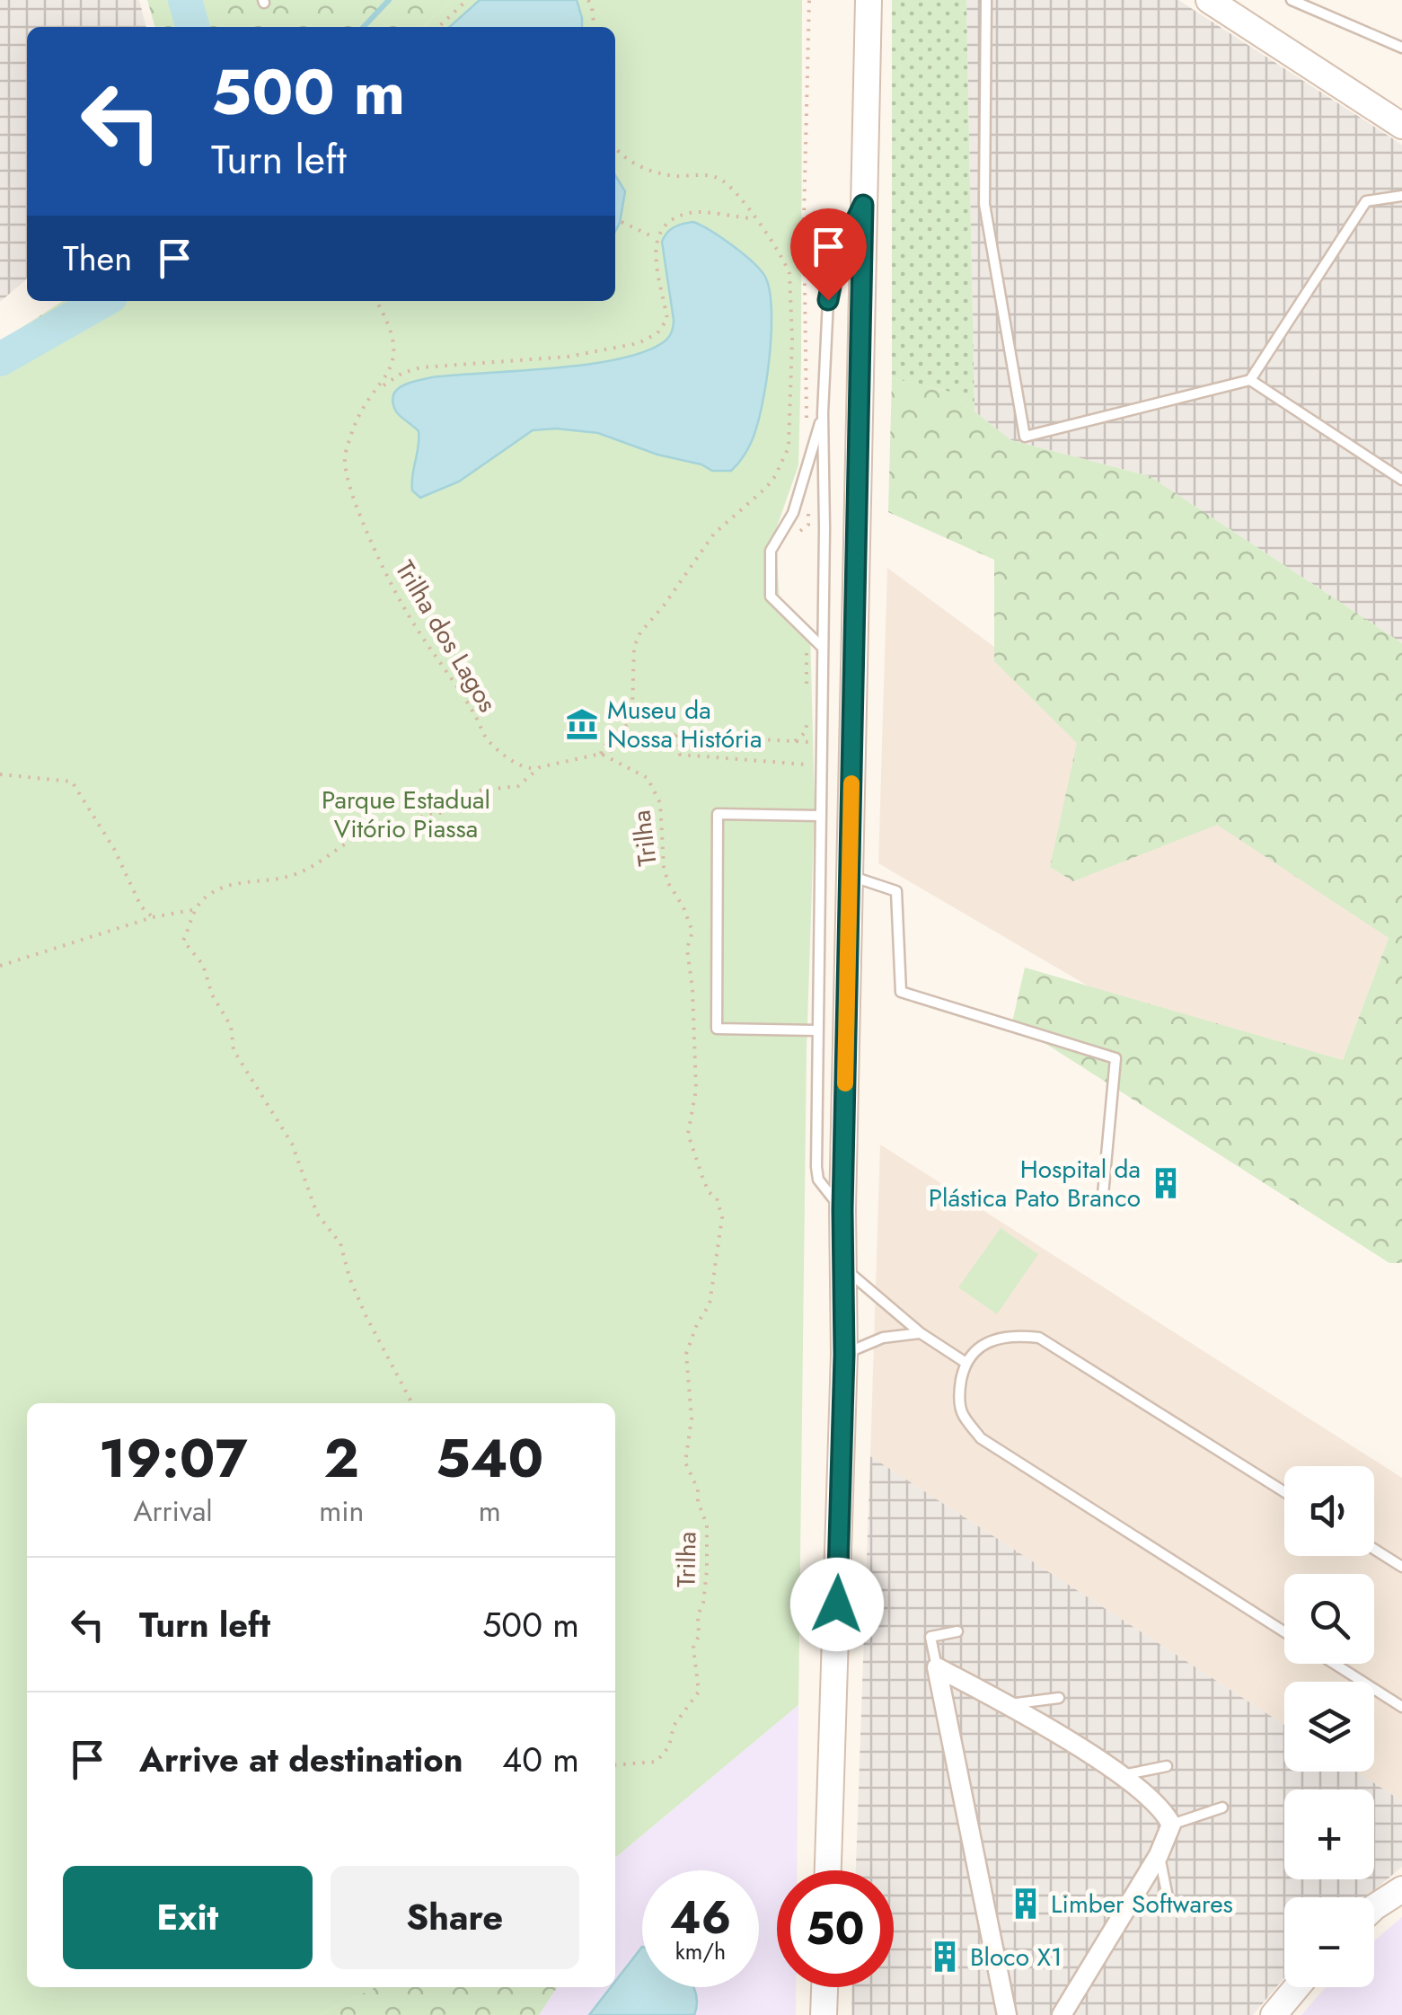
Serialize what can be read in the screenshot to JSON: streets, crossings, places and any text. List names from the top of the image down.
{
  "streets": {
    "path": ["Trilha dos Lagos", "Trilha"]
  },
  "parks": ["Parque Estadual Vitório Piassa"],
  "places": {
    "museum": ["Museu da Nossa História"],
    "building": ["Hospital da Plástica Pato Branco", "Limber Softwares", "Bloco X1"]
  },
  "page": {
    "turn": ["500 m", "Turn left"],
    "then": "Then",
    "eta": [
      "19:07",
      "Arrival",
      "2",
      "min",
      "540",
      "m"
    ],
    "map_buttons": ["+", "−"],
    "list": [
      {
        "name": "Turn left",
        "value": "500 m"
      },
      {
        "name": "Arrive at destination",
        "value": "40 m"
      }
    ],
    "buttons": ["Exit", "Share"],
    "speed": "46 km/h",
    "limit": "50"
  }
}
